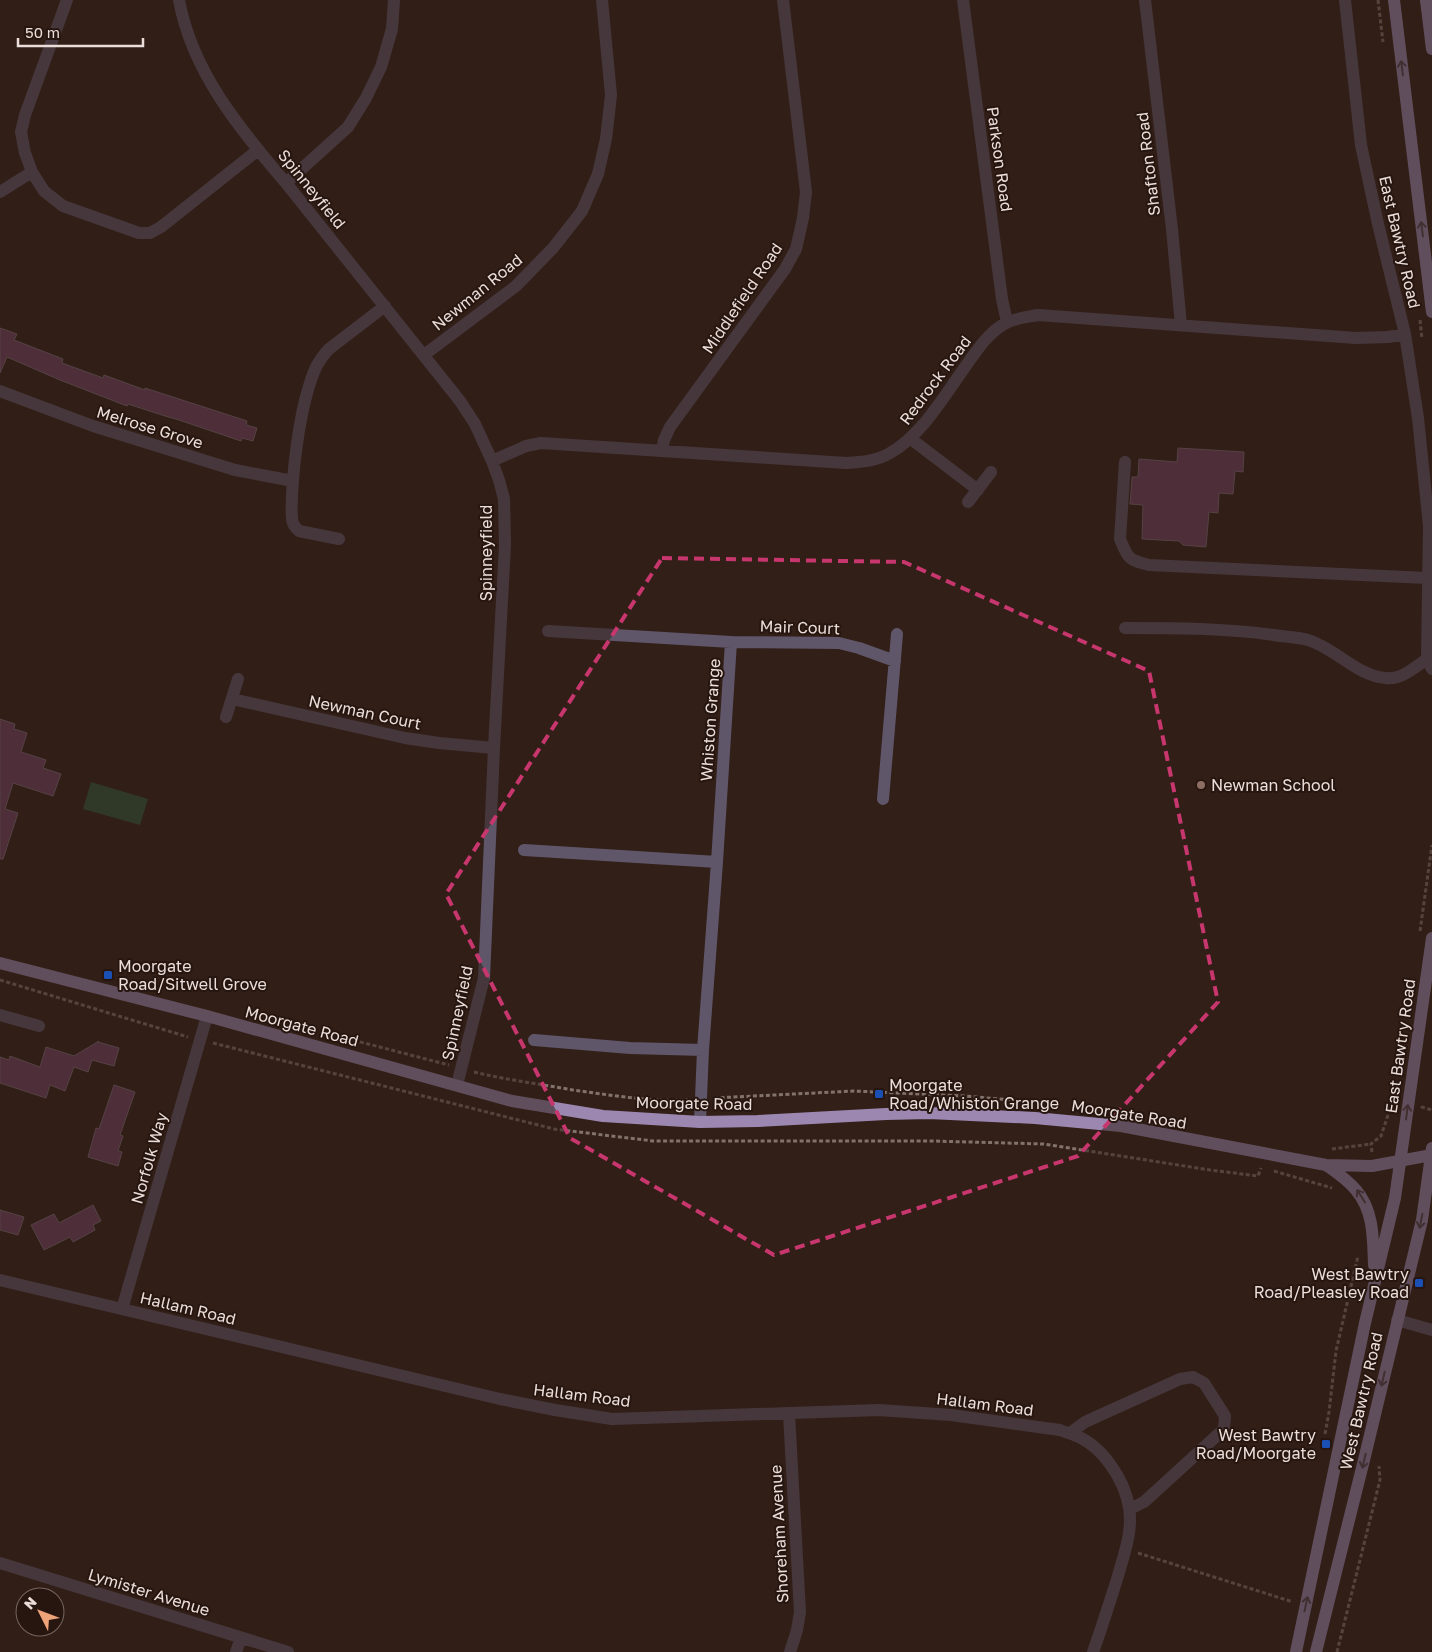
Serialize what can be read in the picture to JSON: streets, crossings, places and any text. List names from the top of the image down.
{
  "streets": {
    "main road": ["East Bawtry Road", "Moorgate Road", "West Bawtry Road"],
    "street": [
      "Parkson Road",
      "Shafton Road",
      "Spinneyfield",
      "Newman Road",
      "Middlefield Road",
      "Redrock Road",
      "Melrose Grove",
      "Mair Court",
      "Newman Court",
      "Whiston Grange",
      "Norfolk Way",
      "Hallam Road",
      "Shoreham Avenue",
      "Lymister Avenue"
    ]
  },
  "crossings": [
    ["Parkson Road", "Redrock Road"],
    ["Shafton Road", "Redrock Road"],
    ["Spinneyfield", "Newman Road"],
    ["Spinneyfield", "Redrock Road"],
    ["Spinneyfield", "Newman Court"],
    ["Spinneyfield", "Moorgate Road"],
    ["East Bawtry Road", "Redrock Road"],
    ["East Bawtry Road", "Moorgate Road"],
    ["East Bawtry Road", "West Bawtry Road"],
    ["Middlefield Road", "Redrock Road"],
    ["Mair Court", "Whiston Grange"],
    ["Whiston Grange", "Moorgate Road"],
    ["Moorgate Road", "Norfolk Way"],
    ["Moorgate Road", "West Bawtry Road"],
    ["Norfolk Way", "Hallam Road"],
    ["Hallam Road", "Shoreham Avenue"]
  ],
  "places": {
    "other": ["Newman School"],
    "transit": [
      "Moorgate Road/Sitwell Grove",
      "Moorgate Road/Whiston Grange",
      "West Bawtry Road/Pleasley Road",
      "West Bawtry Road/Moorgate"
    ]
  },
  "scale_bar": "50 m",
  "north": "top left"
}
